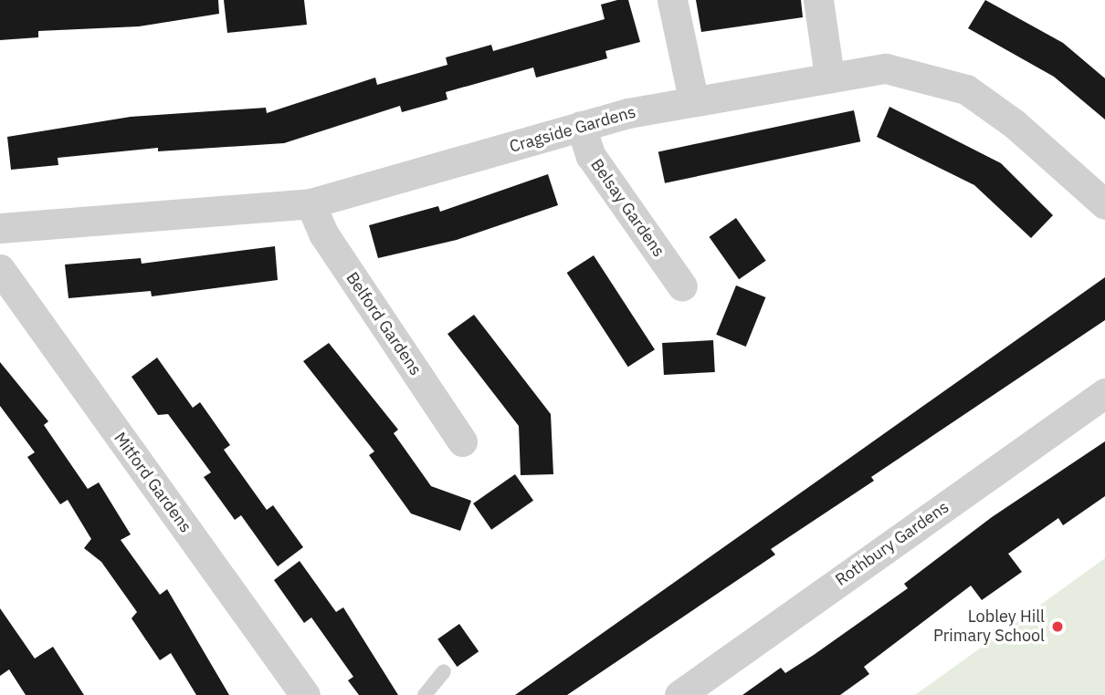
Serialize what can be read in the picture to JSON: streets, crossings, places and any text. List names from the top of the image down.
{
  "streets": {
    "street": [
      "Cragside Gardens",
      "Belsay Gardens",
      "Belford Gardens",
      "Mitford Gardens",
      "Rothbury Gardens"
    ]
  },
  "crossings": [
    ["Cragside Gardens", "Belsay Gardens"],
    ["Cragside Gardens", "Belford Gardens"]
  ],
  "places": ["Lobley Hill Primary School"]
}
